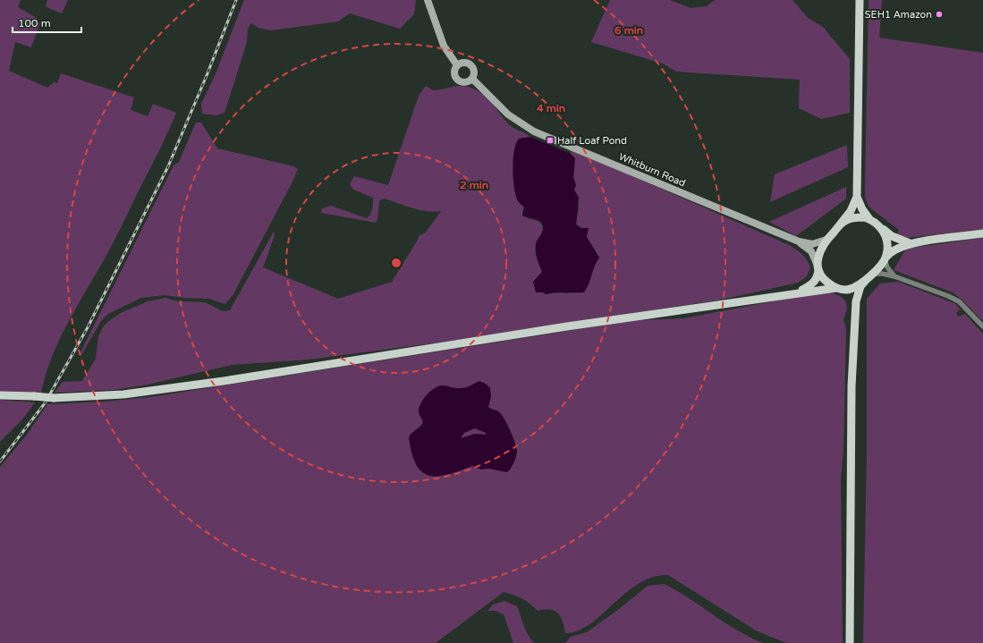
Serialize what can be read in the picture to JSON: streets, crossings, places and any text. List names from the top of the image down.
{
  "streets": {
    "main road": ["Whitburn Road"]
  },
  "places": {
    "other": ["SEH1 Amazon"],
    "transit": ["Half Loaf Pond"]
  },
  "scale_bar": "100 m",
  "rings": ["6 min", "4 min", "2 min"]
}
